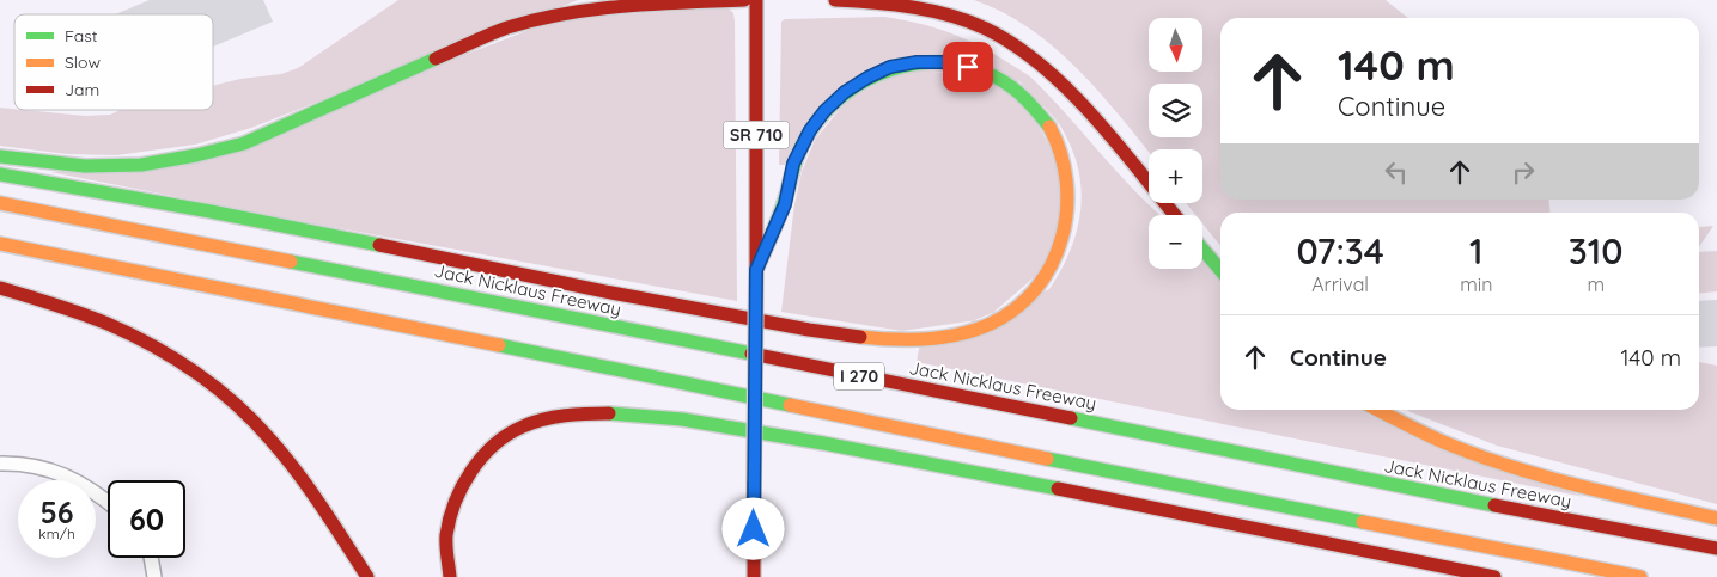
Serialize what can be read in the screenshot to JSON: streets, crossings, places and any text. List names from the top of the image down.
{
  "streets": {
    "main road": ["SR 710", "Jack Nicklaus Freeway", "I 270"]
  },
  "legend": ["Fast", "Slow", "Jam"],
  "north": "bottom",
  "page": {
    "map_buttons": ["+", "−"],
    "turn": ["140 m", "Continue"],
    "eta": [
      "07:34",
      "Arrival",
      "1",
      "min",
      "310",
      "m"
    ],
    "list": [
      {
        "name": "Continue",
        "value": "140 m"
      }
    ],
    "speed": "56 km/h",
    "limit": "60"
  }
}
